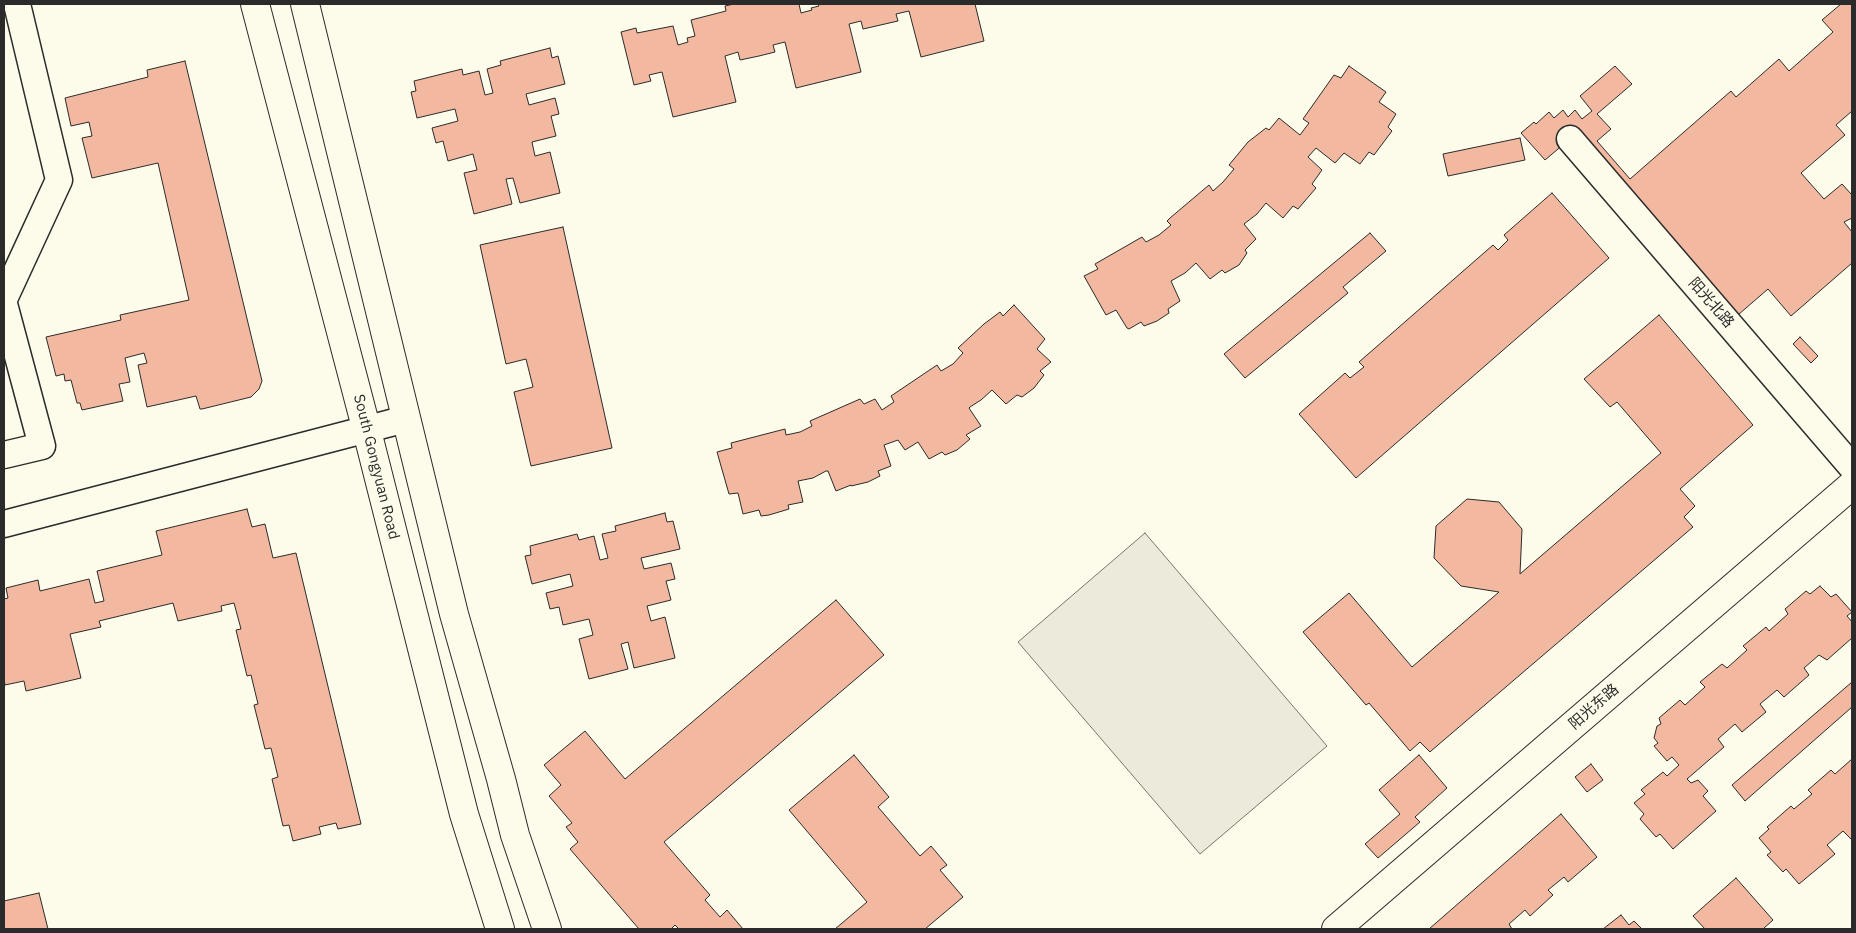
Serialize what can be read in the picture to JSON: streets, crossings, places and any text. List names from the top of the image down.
{
  "streets": {
    "main road": ["South Gongyuan Road", "阳光东路"],
    "street": ["阳光北路"]
  }
}
